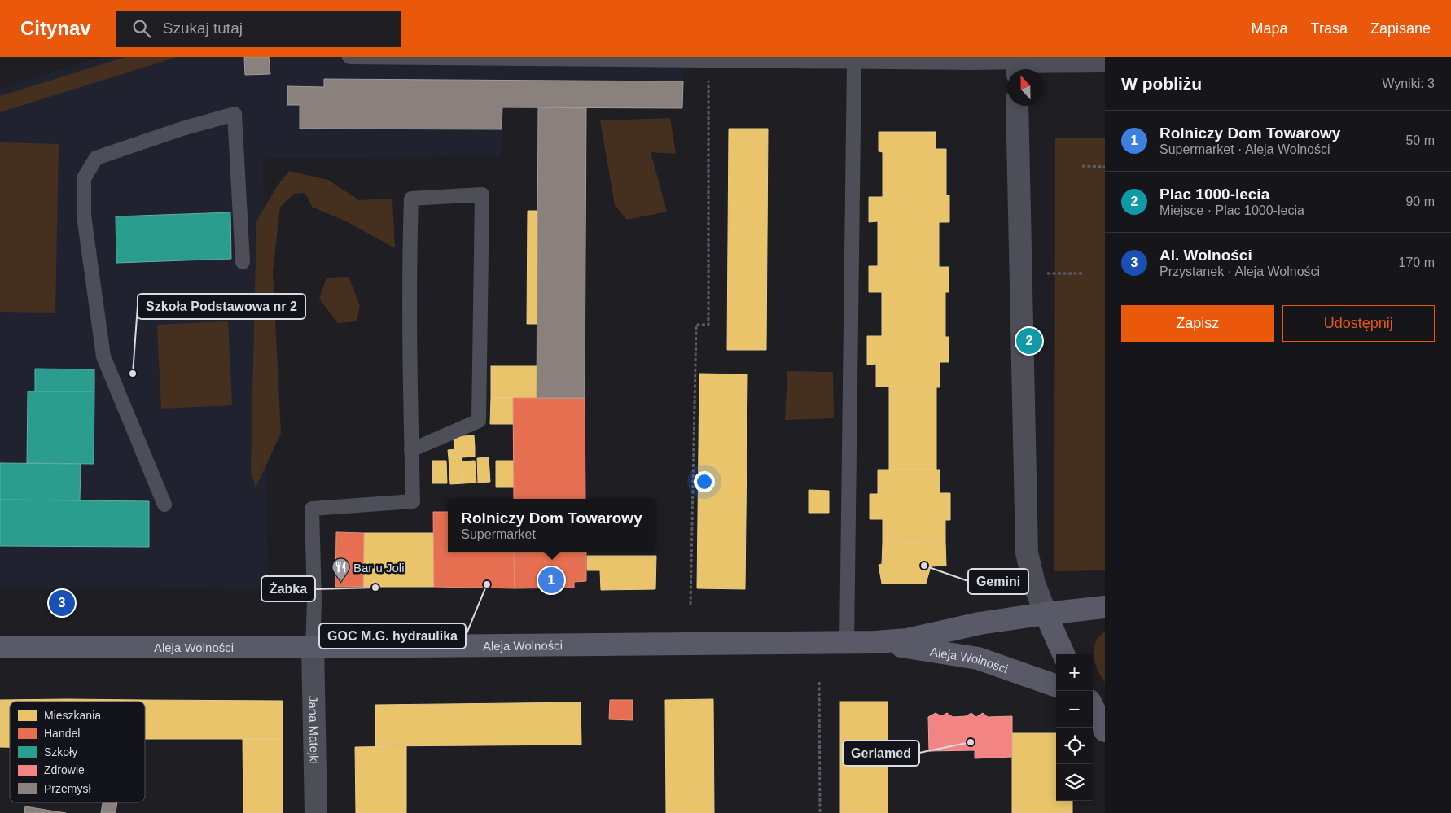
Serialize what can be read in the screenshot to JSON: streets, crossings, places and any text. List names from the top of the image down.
{
  "streets": {
    "street": ["Aleja Wolności", "Jana Matejki"]
  },
  "crossings": [
    ["Aleja Wolności", "Jana Matejki"]
  ],
  "places": {
    "other": [
      "Szkoła Podstawowa nr 2",
      "Gemini",
      "GOC M.G. hydraulika",
      "Żabka",
      "Geriamed"
    ],
    "restaurant": ["Bar u Joli"]
  },
  "legend": [
    "Mieszkania",
    "Handel",
    "Szkoły",
    "Zdrowie",
    "Przemysł"
  ],
  "north": "top",
  "page": {
    "header": "Citynav",
    "search": "Szukaj tutaj",
    "nav": ["Mapa", "Trasa", "Zapisane"],
    "heading": ["W pobliżu", "Wyniki: 3"],
    "list": [
      {
        "mark": "1",
        "name": "Rolniczy Dom Towarowy",
        "note": "Supermarket · Aleja Wolności",
        "value": "50 m"
      },
      {
        "mark": "2",
        "name": "Plac 1000-lecia",
        "note": "Miejsce · Plac 1000-lecia",
        "value": "90 m"
      },
      {
        "mark": "3",
        "name": "Al. Wolności",
        "note": "Przystanek · Aleja Wolności",
        "value": "170 m"
      }
    ],
    "buttons": ["Zapisz", "Udostępnij"],
    "pins": ["2", "1", "3"],
    "popup": ["Rolniczy Dom Towarowy", "Supermarket"],
    "map_buttons": ["+", "−"]
  }
}
